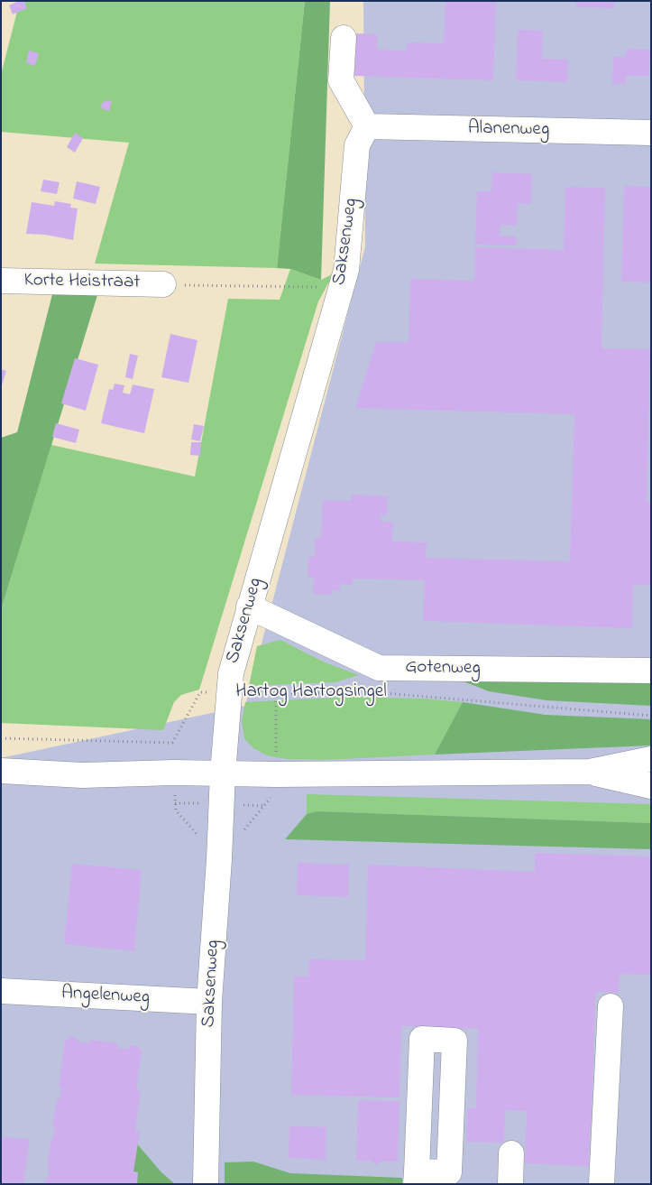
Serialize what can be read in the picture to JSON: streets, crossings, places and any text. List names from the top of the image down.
{
  "streets": {
    "street": [
      "Alanenweg",
      "Saksenweg",
      "Korte Heistraat",
      "Gotenweg",
      "Angelenweg"
    ],
    "path": ["Hartog Hartogsingel"]
  },
  "crossings": [
    ["Alanenweg", "Saksenweg"],
    ["Saksenweg", "Gotenweg"],
    ["Saksenweg", "Hartog Hartogsingel"],
    ["Saksenweg", "Angelenweg"]
  ]
}
